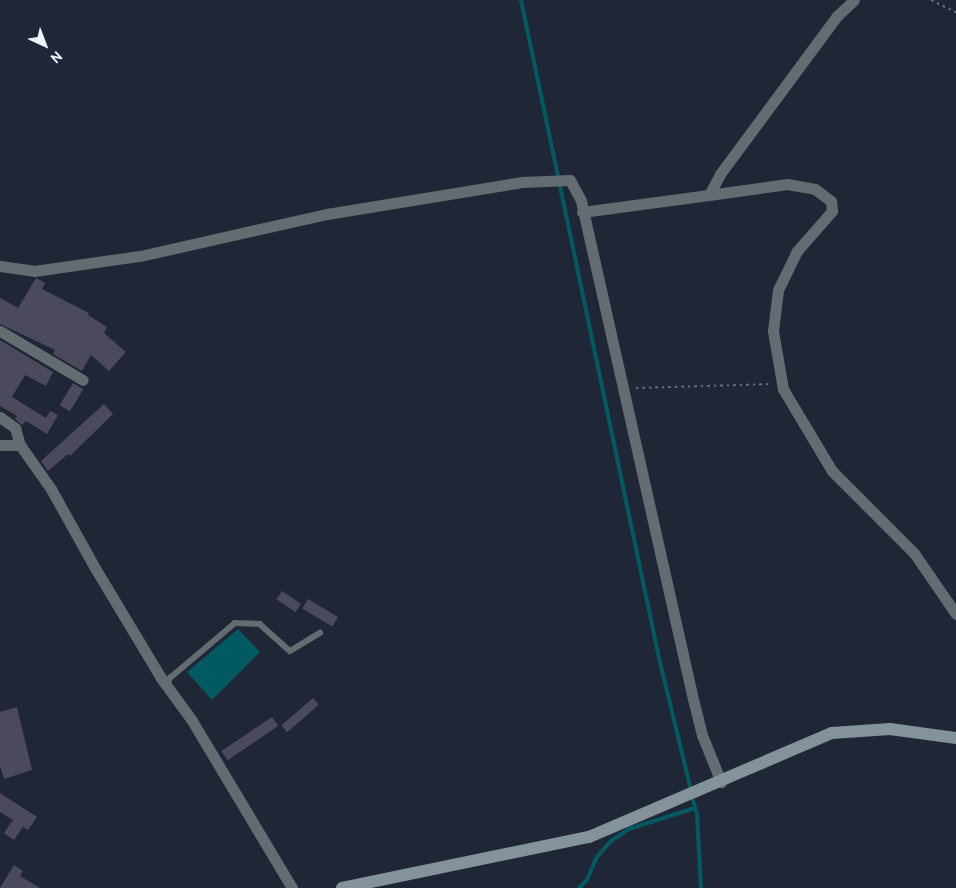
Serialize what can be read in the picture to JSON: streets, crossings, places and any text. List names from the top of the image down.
{
  "north": "bottom right"
}
